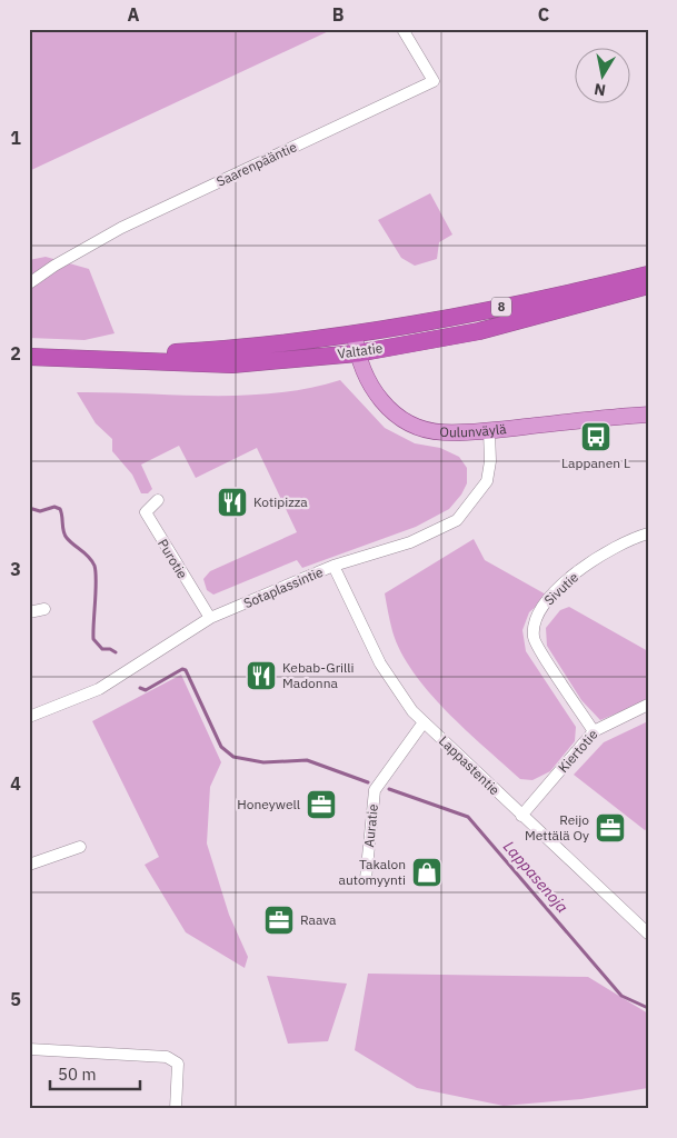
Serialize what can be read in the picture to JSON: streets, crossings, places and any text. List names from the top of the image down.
{
  "streets": {
    "highway": ["8", "Valtatie"],
    "main road": ["Oulunväylä"],
    "street": [
      "Saarenpääntie",
      "Purotie",
      "Sotaplassintie",
      "Sivutie",
      "Kiertotie",
      "Lappastentie",
      "Auratie"
    ]
  },
  "crossings": [
    ["Valtatie", "Oulunväylä"],
    ["Oulunväylä", "Sotaplassintie"],
    ["Purotie", "Sotaplassintie"],
    ["Sotaplassintie", "Lappastentie"],
    ["Sivutie", "Kiertotie"],
    ["Kiertotie", "Lappastentie"],
    ["Lappastentie", "Auratie"]
  ],
  "water": ["Lappasenoja"],
  "places": {
    "bus stop": ["Lappanen L"],
    "restaurant": ["Kotipizza", "Kebab-Grilli Madonna"],
    "office": ["Honeywell", "Reijo Mettälä Oy", "Raava"],
    "shop": ["Takalon automyynti"]
  },
  "scale_bar": "50 m",
  "north": "bottom",
  "grid": {
    "columns": ["A", "B", "C"],
    "rows": [
      "1",
      "2",
      "3",
      "4",
      "5"
    ]
  }
}
